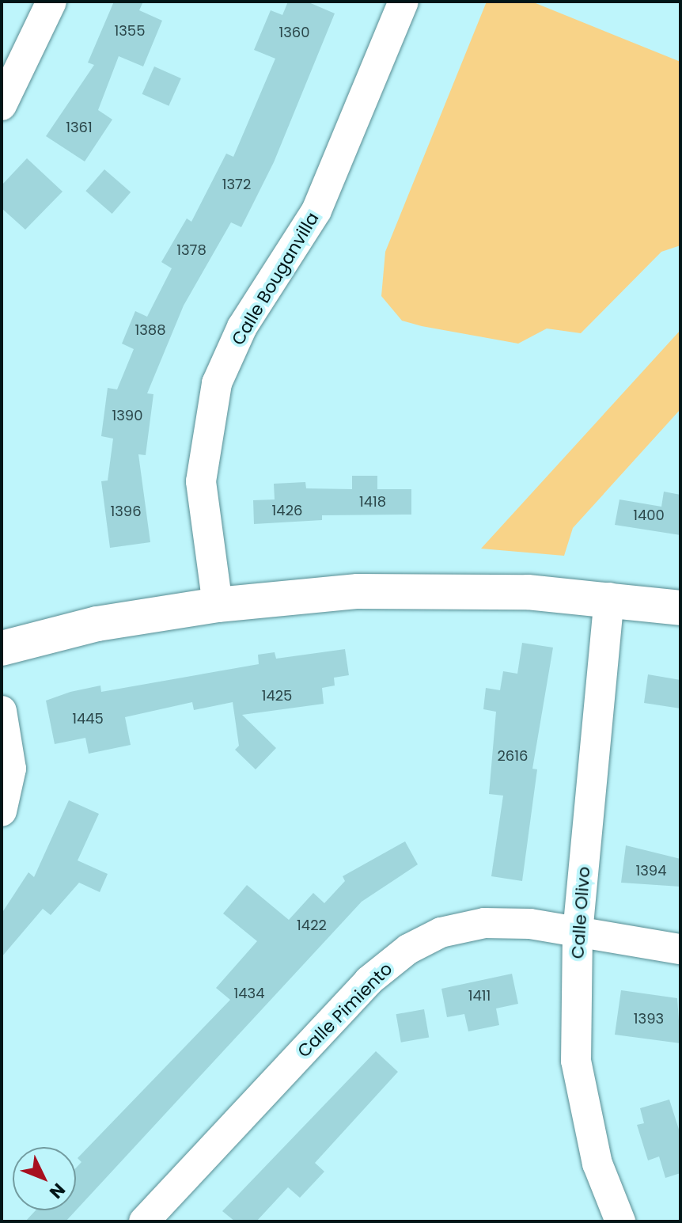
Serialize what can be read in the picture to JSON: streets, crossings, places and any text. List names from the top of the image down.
{
  "streets": {
    "street": ["Calle Bouganvilla", "Calle Olivo", "Calle Pimiento"]
  },
  "crossings": [
    ["Calle Olivo", "Calle Pimiento"]
  ],
  "house_numbers": [
    "1355",
    "1360",
    "1361",
    "1372",
    "1378",
    "1388",
    "1390",
    "1418",
    "1426",
    "1396",
    "1400",
    "1425",
    "1445",
    "2616",
    "1394",
    "1422",
    "1434",
    "1411",
    "1393"
  ],
  "north": "bottom right"
}
